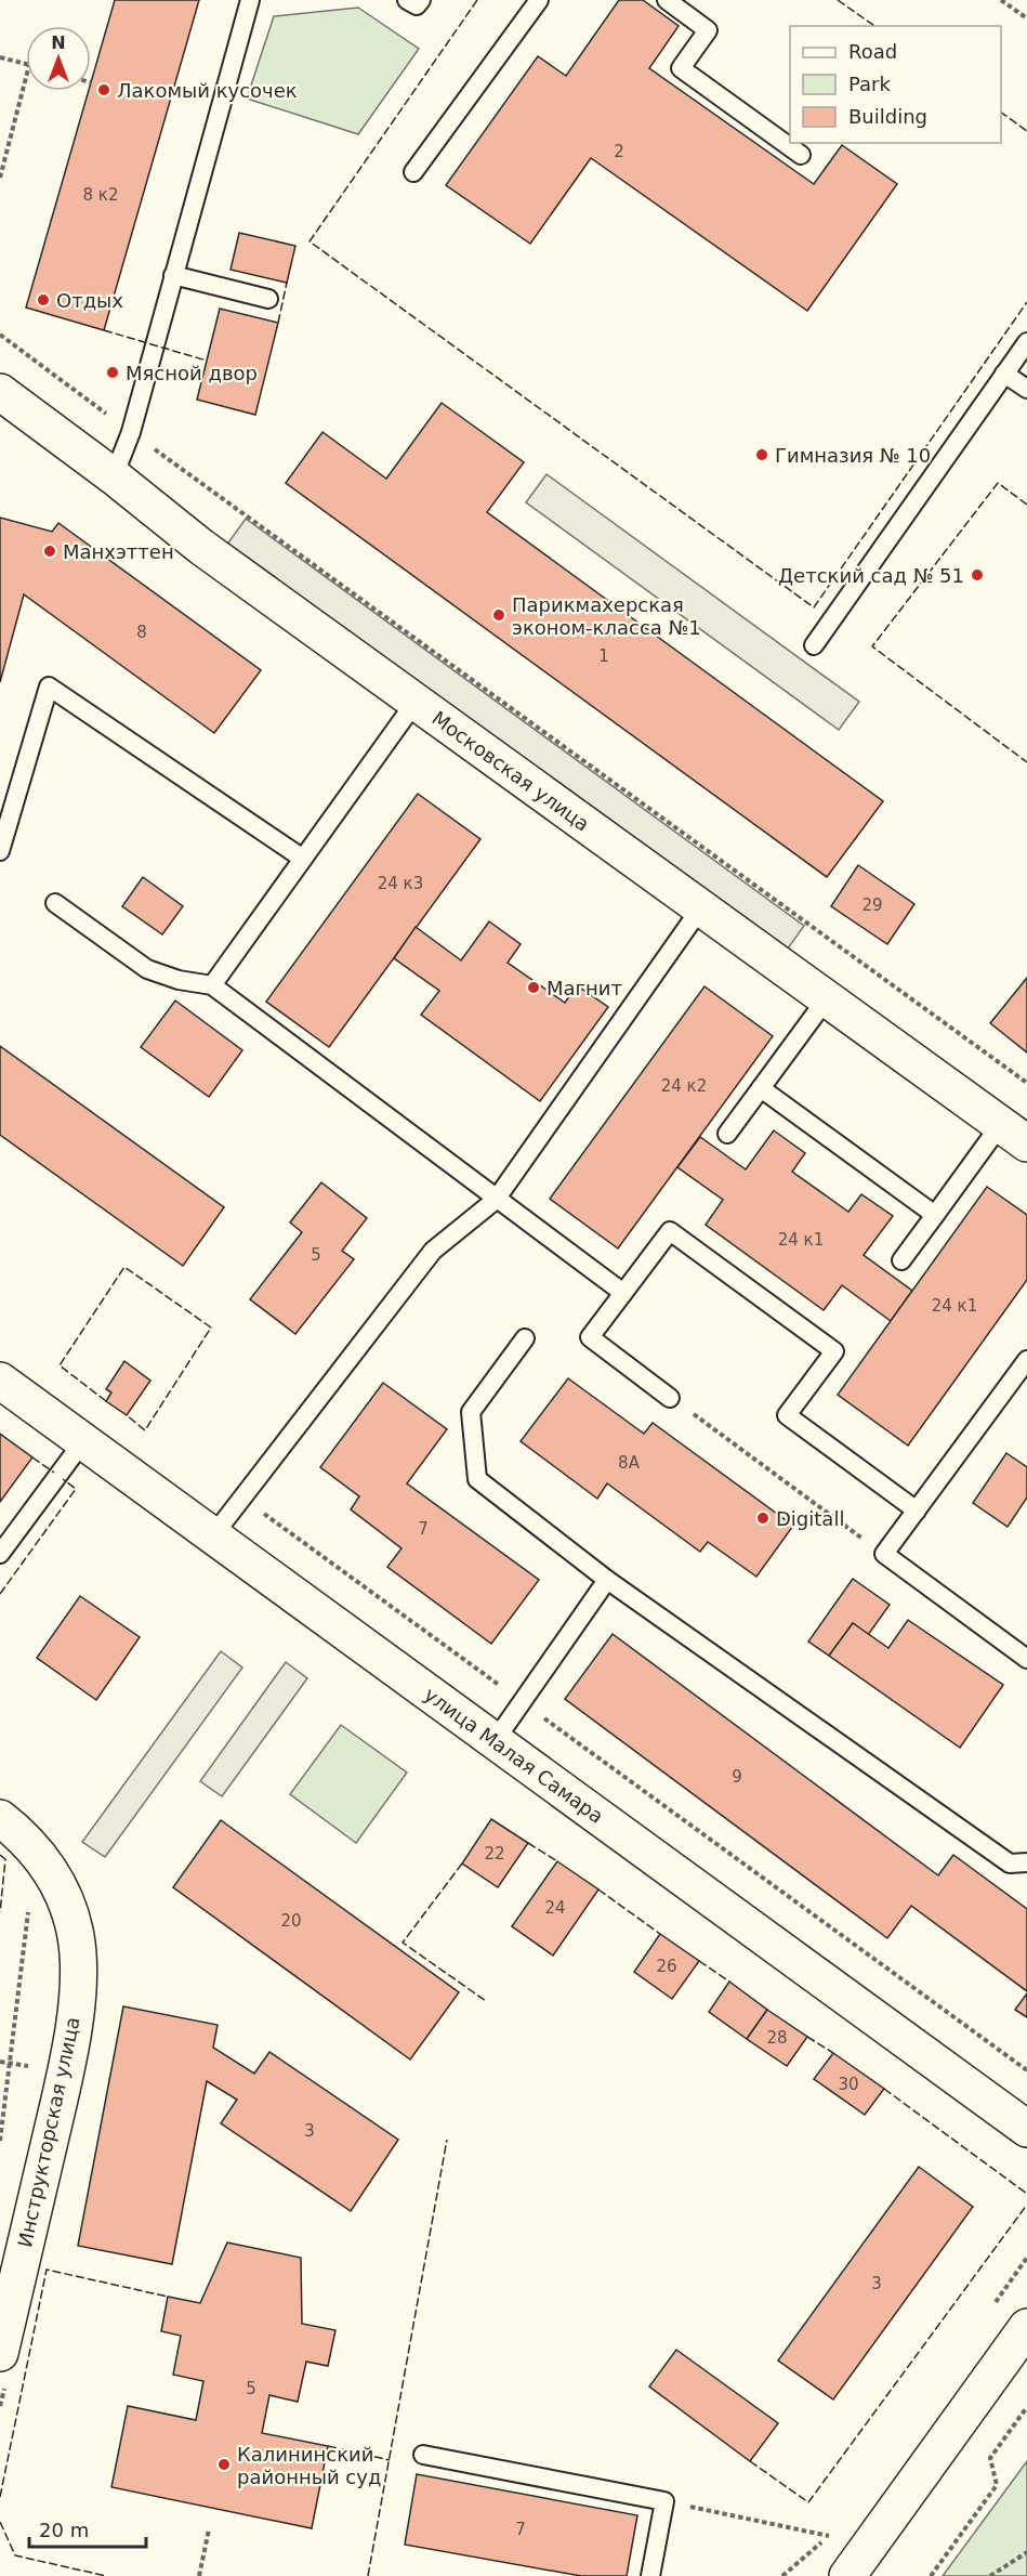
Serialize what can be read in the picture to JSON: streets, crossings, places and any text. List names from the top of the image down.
{
  "streets": {
    "street": ["Московская улица", "улица Малая Самара", "Инструкторская улица"]
  },
  "places": [
    "Лакомый кусочек",
    "Отдых",
    "Мясной двор",
    "Гимназия № 10",
    "Манхэттен",
    "Детский сад № 51",
    "Парикмахерская эконом-класса №1",
    "Магнит",
    "Digitall",
    "Калининский районный суд"
  ],
  "house_numbers": [
    "2",
    "8 к2",
    "8",
    "1",
    "24 к3",
    "29",
    "24 к2",
    "24 к1",
    "5",
    "24 к1",
    "8А",
    "7",
    "9",
    "22",
    "24",
    "20",
    "26",
    "28",
    "30",
    "3",
    "3",
    "5",
    "7"
  ],
  "legend": ["Road", "Park", "Building"],
  "scale_bar": "20 m",
  "north": "top"
}
